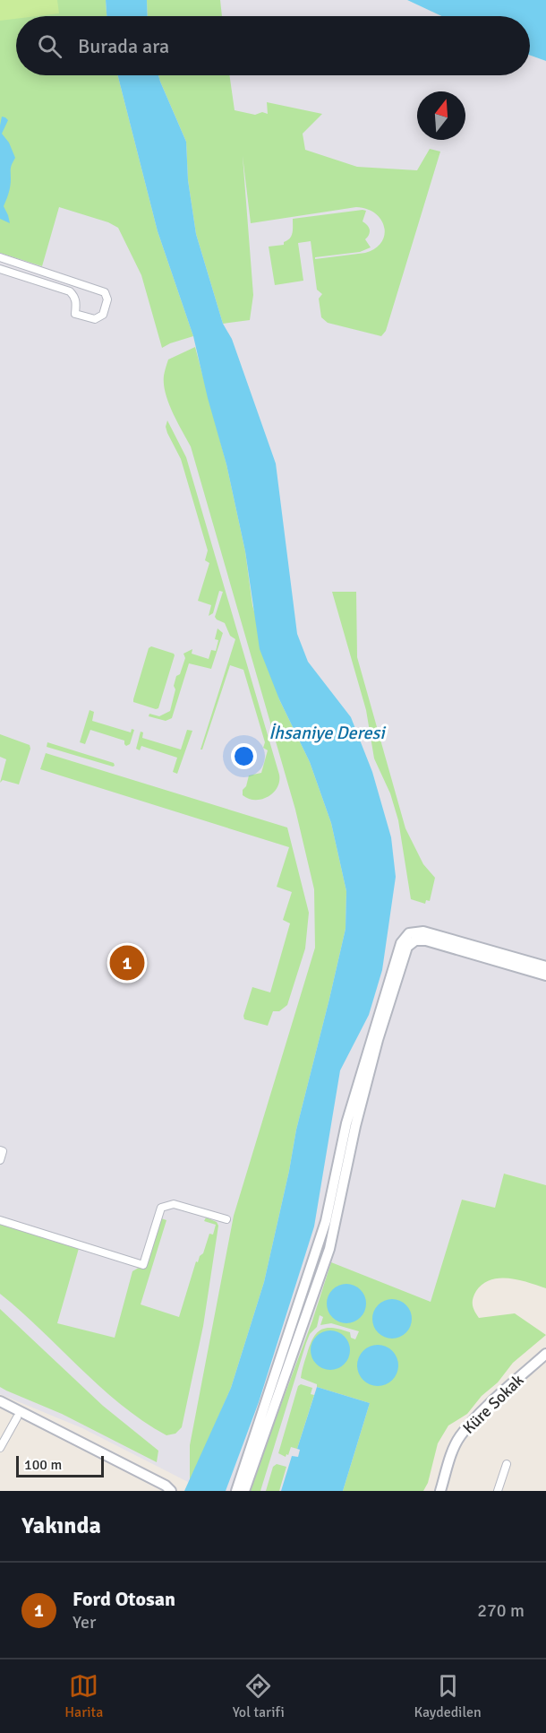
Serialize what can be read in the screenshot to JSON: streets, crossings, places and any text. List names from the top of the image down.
{
  "streets": {
    "main road": ["Küre Sokak"]
  },
  "water": ["İhsaniye Deresi"],
  "scale_bar": "100 m",
  "north": "top",
  "page": {
    "search": "Burada ara",
    "pins": "1",
    "scale": "100 m",
    "heading": "Yakında",
    "list": [
      {
        "mark": "1",
        "name": "Ford Otosan",
        "note": "Yer",
        "value": "270 m"
      }
    ],
    "nav": ["Harita", "Yol tarifi", "Kaydedilen"]
  }
}
